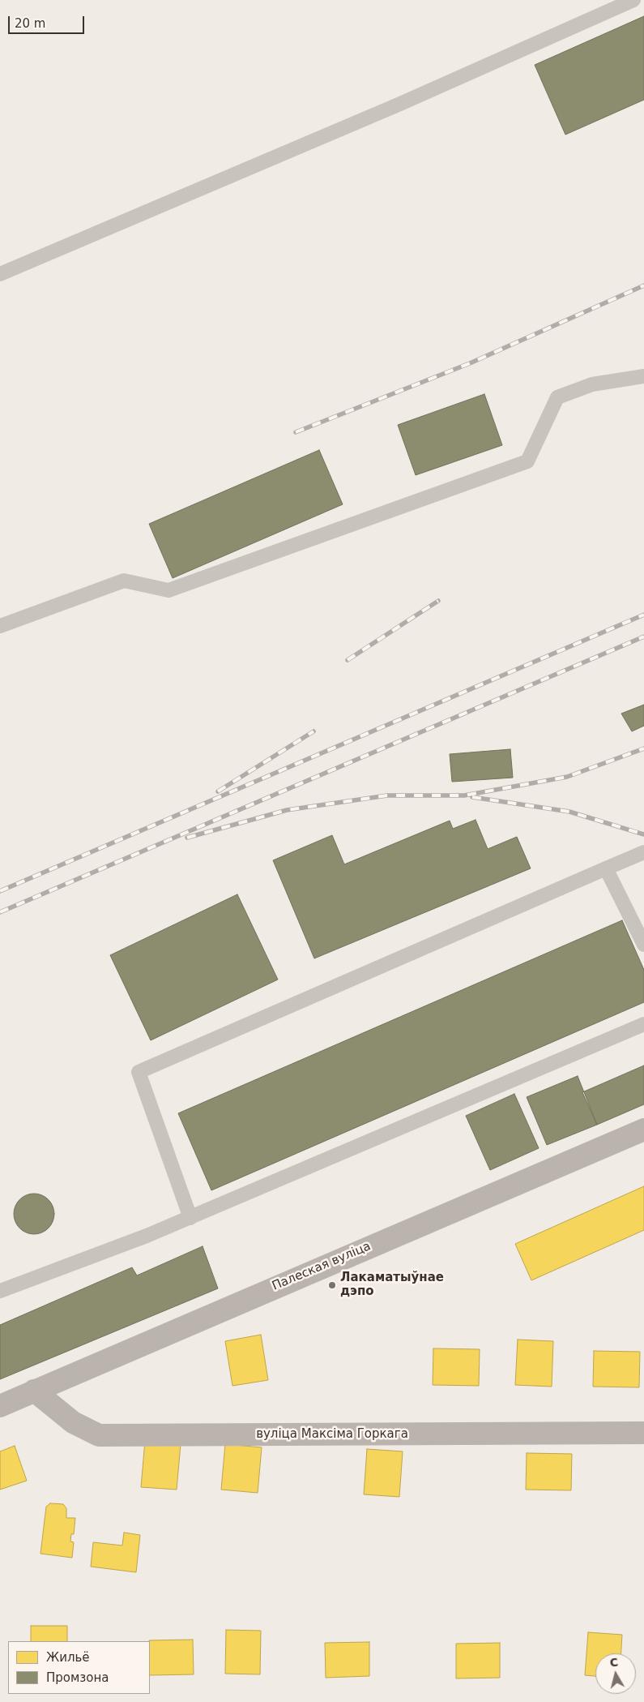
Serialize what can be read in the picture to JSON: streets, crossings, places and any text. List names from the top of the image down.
{
  "streets": {
    "main road": ["Палеская вуліца", "вуліца Максіма Горкага"]
  },
  "crossings": [
    ["Палеская вуліца", "вуліца Максіма Горкага"]
  ],
  "places": ["Лакаматыўнае дэпо"],
  "legend": ["Жильё", "Промзона"],
  "scale_bar": "20 m",
  "north": "top"
}
